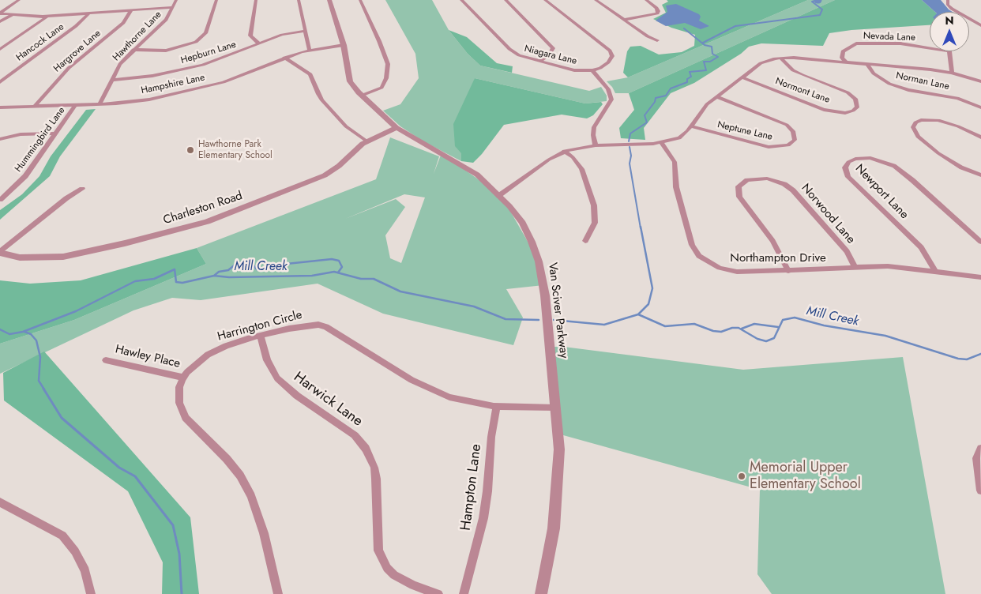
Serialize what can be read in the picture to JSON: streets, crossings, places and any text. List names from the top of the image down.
{
  "streets": {
    "street": [
      "Hawthorne Lane",
      "Nevada Lane",
      "Hancock Lane",
      "Hargrove Lane",
      "Hepburn Lane",
      "Niagara Lane",
      "Norman Lane",
      "Hampshire Lane",
      "Normont Lane",
      "Neptune Lane",
      "Hummingbird Lane",
      "Newport Lane",
      "Charleston Road",
      "Norwood Lane",
      "Northampton Drive",
      "Van Sciver Parkway",
      "Harrington Circle",
      "Hawley Place",
      "Harwick Lane",
      "Hampton Lane"
    ]
  },
  "crossings": [
    ["Hawthorne Lane", "Hepburn Lane"],
    ["Hawthorne Lane", "Hampshire Lane"],
    ["Hargrove Lane", "Hampshire Lane"],
    ["Hampshire Lane", "Hummingbird Lane"],
    ["Hampshire Lane", "Van Sciver Parkway"],
    ["Newport Lane", "Northampton Drive"],
    ["Charleston Road", "Van Sciver Parkway"],
    ["Norwood Lane", "Northampton Drive"],
    ["Van Sciver Parkway", "Harrington Circle"],
    ["Harrington Circle", "Hawley Place"],
    ["Harrington Circle", "Harwick Lane"],
    ["Harrington Circle", "Hampton Lane"]
  ],
  "water": ["Mill Creek"],
  "places": ["Hawthorne Park Elementary School", "Memorial Upper Elementary School"],
  "north": "top"
}
